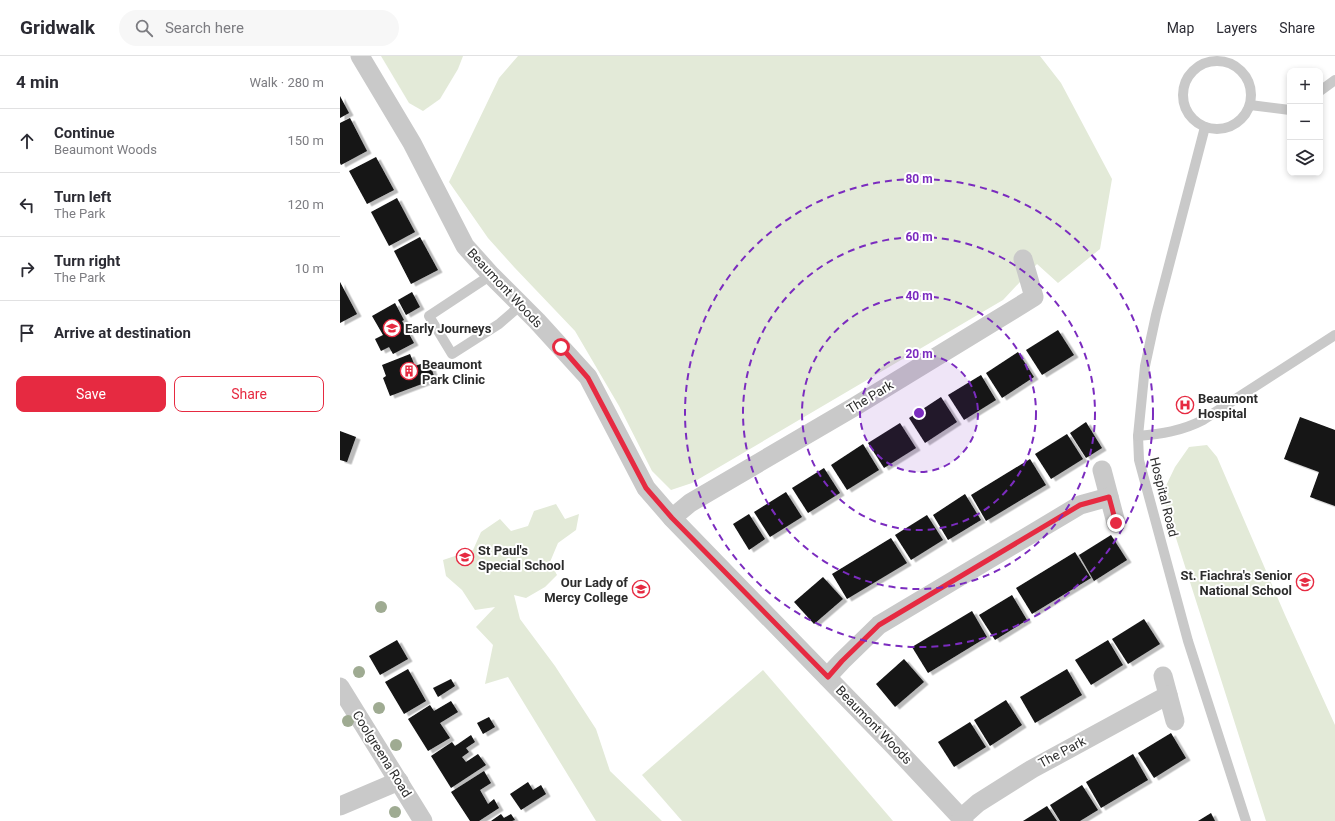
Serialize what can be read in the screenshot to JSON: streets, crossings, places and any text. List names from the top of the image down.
{
  "streets": {
    "street": ["Beaumont Woods", "The Park", "Coolgreena Road"],
    "lane": ["Hospital Road"]
  },
  "crossings": [
    ["Beaumont Woods", "The Park"]
  ],
  "places": {
    "school or university": [
      "Early Journeys",
      "St Paul's Special School",
      "St. Fiachra's Senior National School",
      "Our Lady of Mercy College"
    ],
    "building": ["Beaumont Park Clinic"],
    "hospital": ["Beaumont Hospital"]
  },
  "page": {
    "header": "Gridwalk",
    "search": "Search here",
    "nav": ["Map", "Layers", "Share"],
    "heading": ["4 min", "Walk · 280 m"],
    "map_buttons": ["+", "−"],
    "list": [
      ["Continue", "Beaumont Woods", "150 m"],
      ["Turn left", "The Park", "120 m"],
      ["Turn right", "The Park", "10 m"],
      "Arrive at destination"
    ],
    "buttons": ["Save", "Share"]
  },
  "rings": [
    "80 m",
    "60 m",
    "40 m",
    "20 m"
  ]
}
